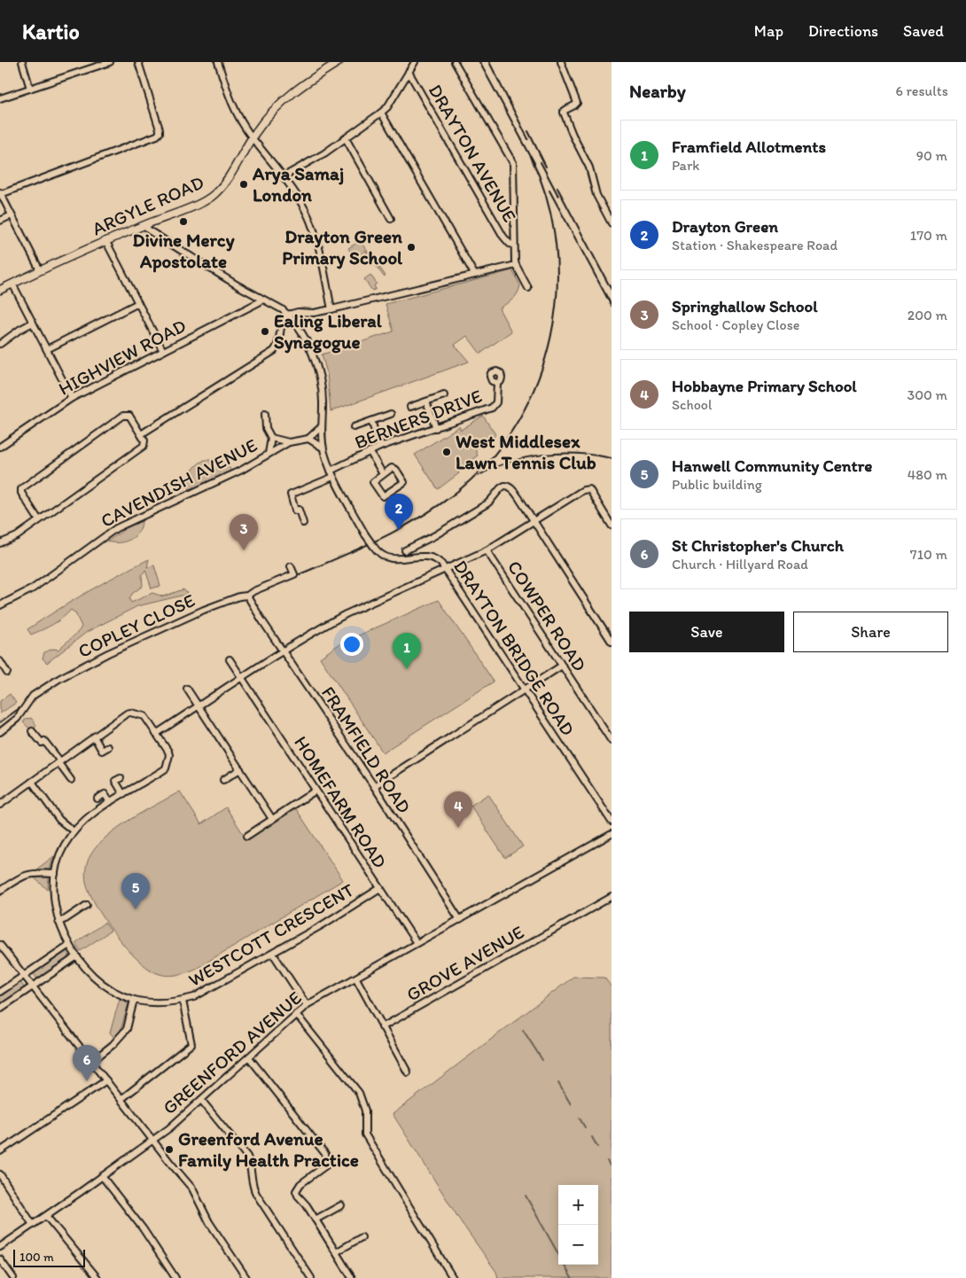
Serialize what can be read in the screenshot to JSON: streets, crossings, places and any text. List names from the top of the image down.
{
  "streets": {
    "main road": ["ARGYLE ROAD"],
    "street": [
      "DRAYTON AVENUE",
      "HIGHVIEW ROAD",
      "BERNERS DRIVE",
      "CAVENDISH AVENUE",
      "COWPER ROAD",
      "COPLEY CLOSE",
      "DRAYTON BRIDGE ROAD",
      "FRAMFIELD ROAD",
      "HOMEFARM ROAD",
      "WESTCOTT CRESCENT",
      "GROVE AVENUE",
      "GREENFORD AVENUE"
    ]
  },
  "crossings": [
    ["BERNERS DRIVE", "DRAYTON BRIDGE ROAD"],
    ["COPLEY CLOSE", "FRAMFIELD ROAD"],
    ["FRAMFIELD ROAD", "GREENFORD AVENUE"],
    ["HOMEFARM ROAD", "WESTCOTT CRESCENT"],
    ["HOMEFARM ROAD", "GREENFORD AVENUE"]
  ],
  "places": [
    "Arya Samaj London",
    "Divine Mercy Apostolate",
    "Drayton Green Primary School",
    "Ealing Liberal Synagogue",
    "West Middlesex Lawn Tennis Club",
    "Greenford Avenue Family Health Practice"
  ],
  "scale_bar": "100 m",
  "page": {
    "header": "Kartio",
    "nav": ["Map", "Directions", "Saved"],
    "heading": ["Nearby", "6 results"],
    "list": [
      {
        "mark": "1",
        "name": "Framfield Allotments",
        "note": "Park",
        "value": "90 m"
      },
      {
        "mark": "2",
        "name": "Drayton Green",
        "note": "Station · Shakespeare Road",
        "value": "170 m"
      },
      {
        "mark": "3",
        "name": "Springhallow School",
        "note": "School · Copley Close",
        "value": "200 m"
      },
      {
        "mark": "4",
        "name": "Hobbayne Primary School",
        "note": "School",
        "value": "300 m"
      },
      {
        "mark": "5",
        "name": "Hanwell Community Centre",
        "note": "Public building",
        "value": "480 m"
      },
      {
        "mark": "6",
        "name": "St Christopher's Church",
        "note": "Church · Hillyard Road",
        "value": "710 m"
      }
    ],
    "pins": [
      "2",
      "3",
      "1",
      "4",
      "5",
      "6"
    ],
    "buttons": ["Save", "Share"],
    "map_buttons": ["+", "−"],
    "scale": "100 m"
  }
}
